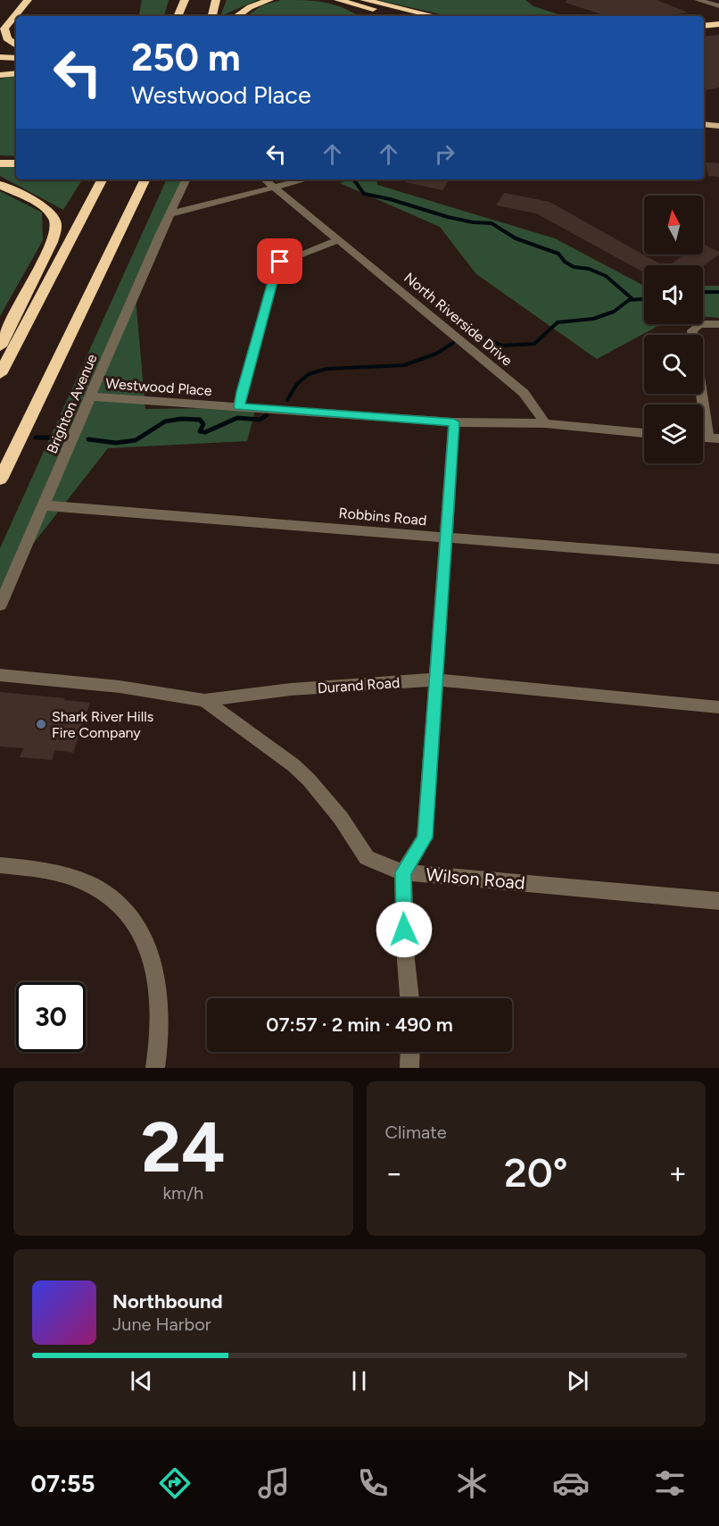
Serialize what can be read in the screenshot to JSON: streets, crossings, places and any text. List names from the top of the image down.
{
  "streets": {
    "street": [
      "North Riverside Drive",
      "Westwood Place",
      "Brighton Avenue",
      "Robbins Road",
      "Durand Road",
      "Wilson Road"
    ]
  },
  "crossings": [
    ["North Riverside Drive", "Westwood Place"],
    ["Westwood Place", "Brighton Avenue"],
    ["Brighton Avenue", "Robbins Road"],
    ["Durand Road", "Wilson Road"]
  ],
  "places": ["Shark River Hills Fire Company"],
  "north": "top",
  "page": {
    "turn": ["250 m", "Westwood Place"],
    "limit": "30",
    "trip": "07:57 · 2 min · 490 m",
    "tile": [
      ["24", "km/h"],
      "Climate"
    ],
    "heat": ["−", "20°", "+"],
    "song": ["Northbound", "June Harbor"],
    "tabs": "07:55"
  }
}
